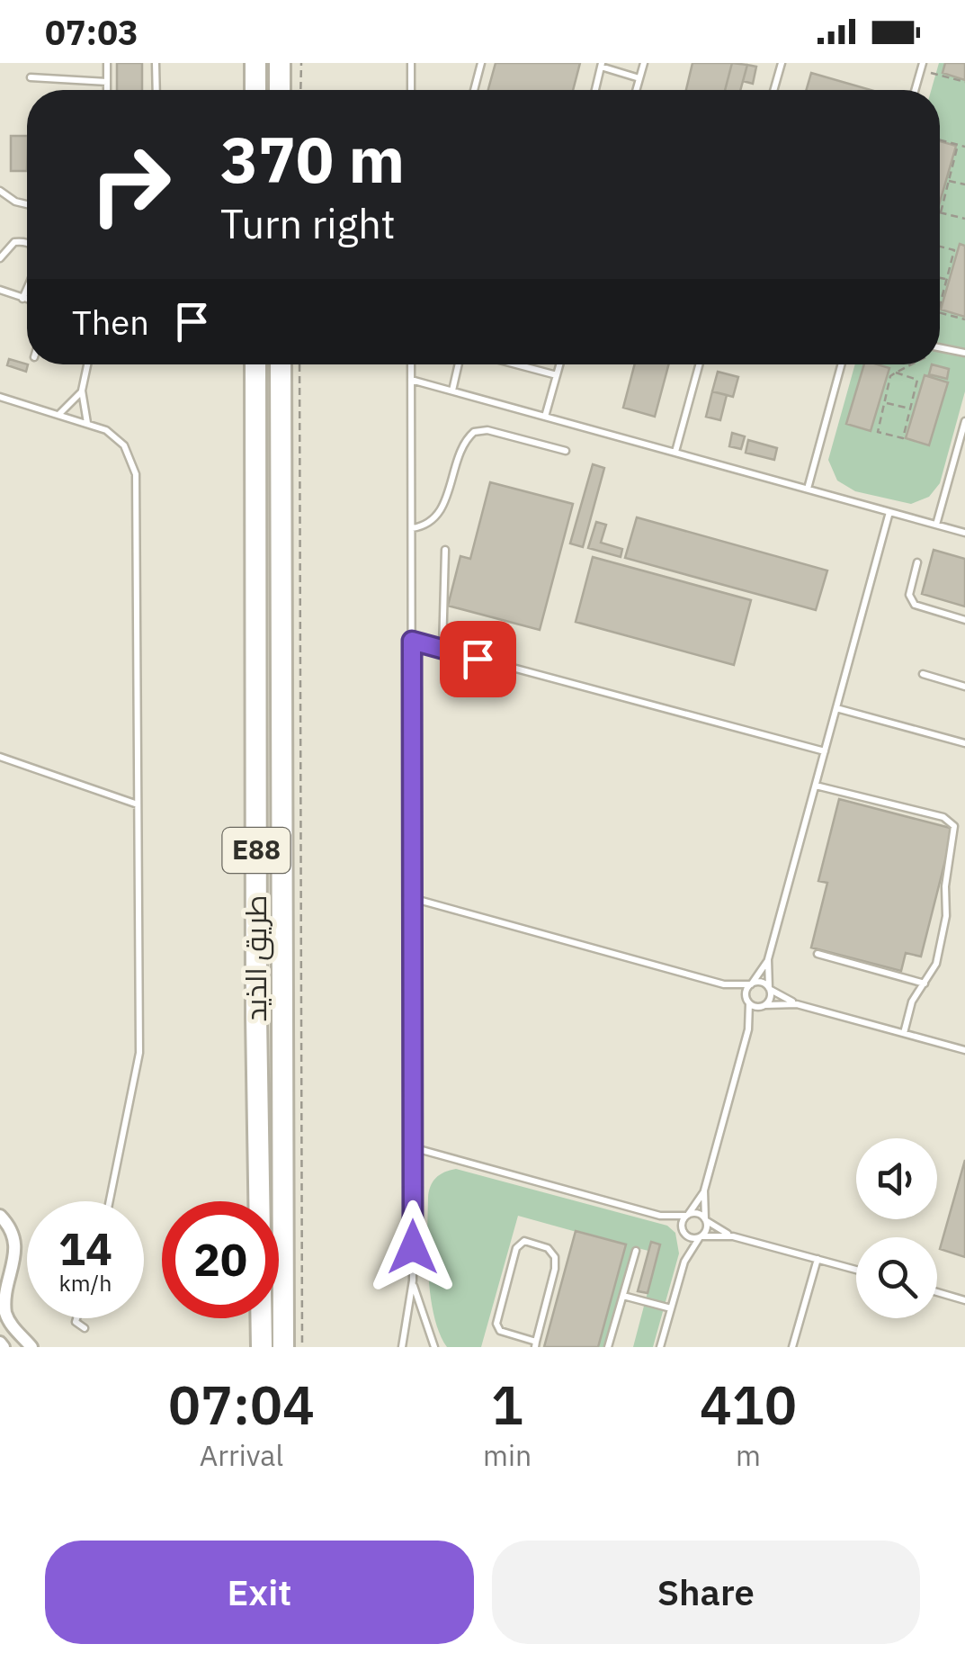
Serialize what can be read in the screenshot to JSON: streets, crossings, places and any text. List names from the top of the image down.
{
  "streets": {
    "highway": ["E88", "طريق الذيد"]
  },
  "page": {
    "status": "07:03",
    "turn": ["370 m", "Turn right"],
    "then": "Then",
    "speed": "14 km/h",
    "limit": "20",
    "eta": [
      "07:04",
      "Arrival",
      "1",
      "min",
      "410",
      "m"
    ],
    "buttons": ["Exit", "Share"]
  }
}
